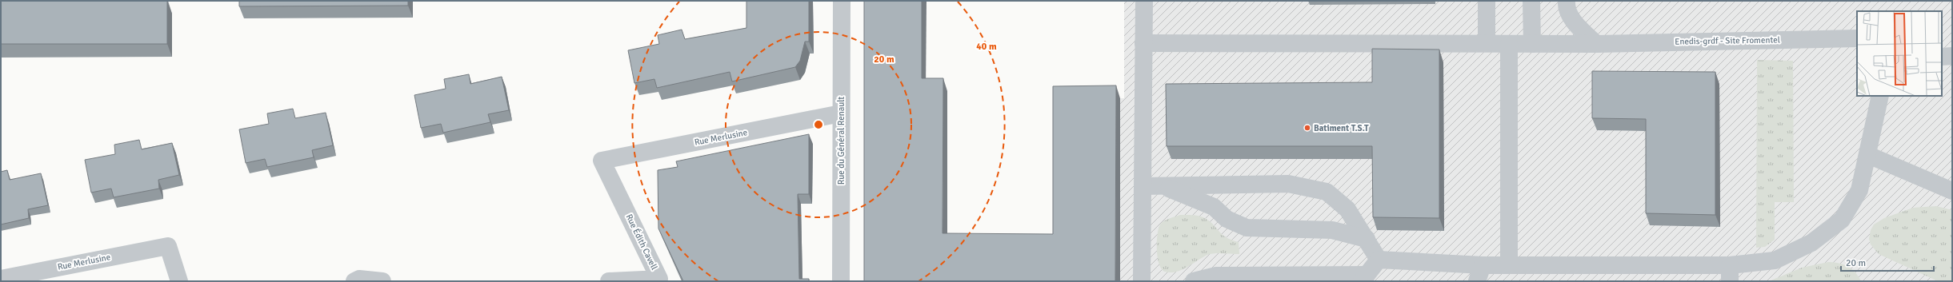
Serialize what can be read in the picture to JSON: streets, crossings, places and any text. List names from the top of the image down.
{
  "streets": {
    "street": [
      "Enedis-grdf - Site Fromentel",
      "Rue Merlusine",
      "Rue du Général Renault",
      "Rue Édith Cavell"
    ]
  },
  "crossings": [
    ["Rue Merlusine", "Rue du Général Renault"],
    ["Rue Merlusine", "Rue Édith Cavell"]
  ],
  "places": ["Batiment T.S.T"],
  "scale_bar": "20 m",
  "rings": ["40 m", "20 m"]
}
